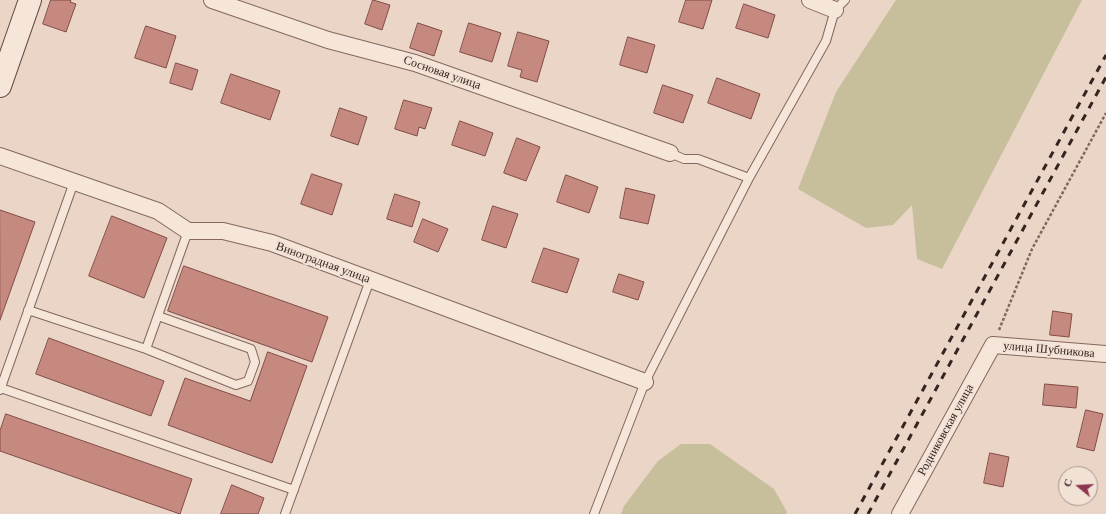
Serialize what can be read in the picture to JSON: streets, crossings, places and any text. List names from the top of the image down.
{
  "streets": {
    "street": [
      "Сосновая улица",
      "Виноградная улица",
      "улица Шубникова",
      "Родниковская улица"
    ]
  },
  "crossings": [
    ["улица Шубникова", "Родниковская улица"]
  ],
  "north": "left"
}
